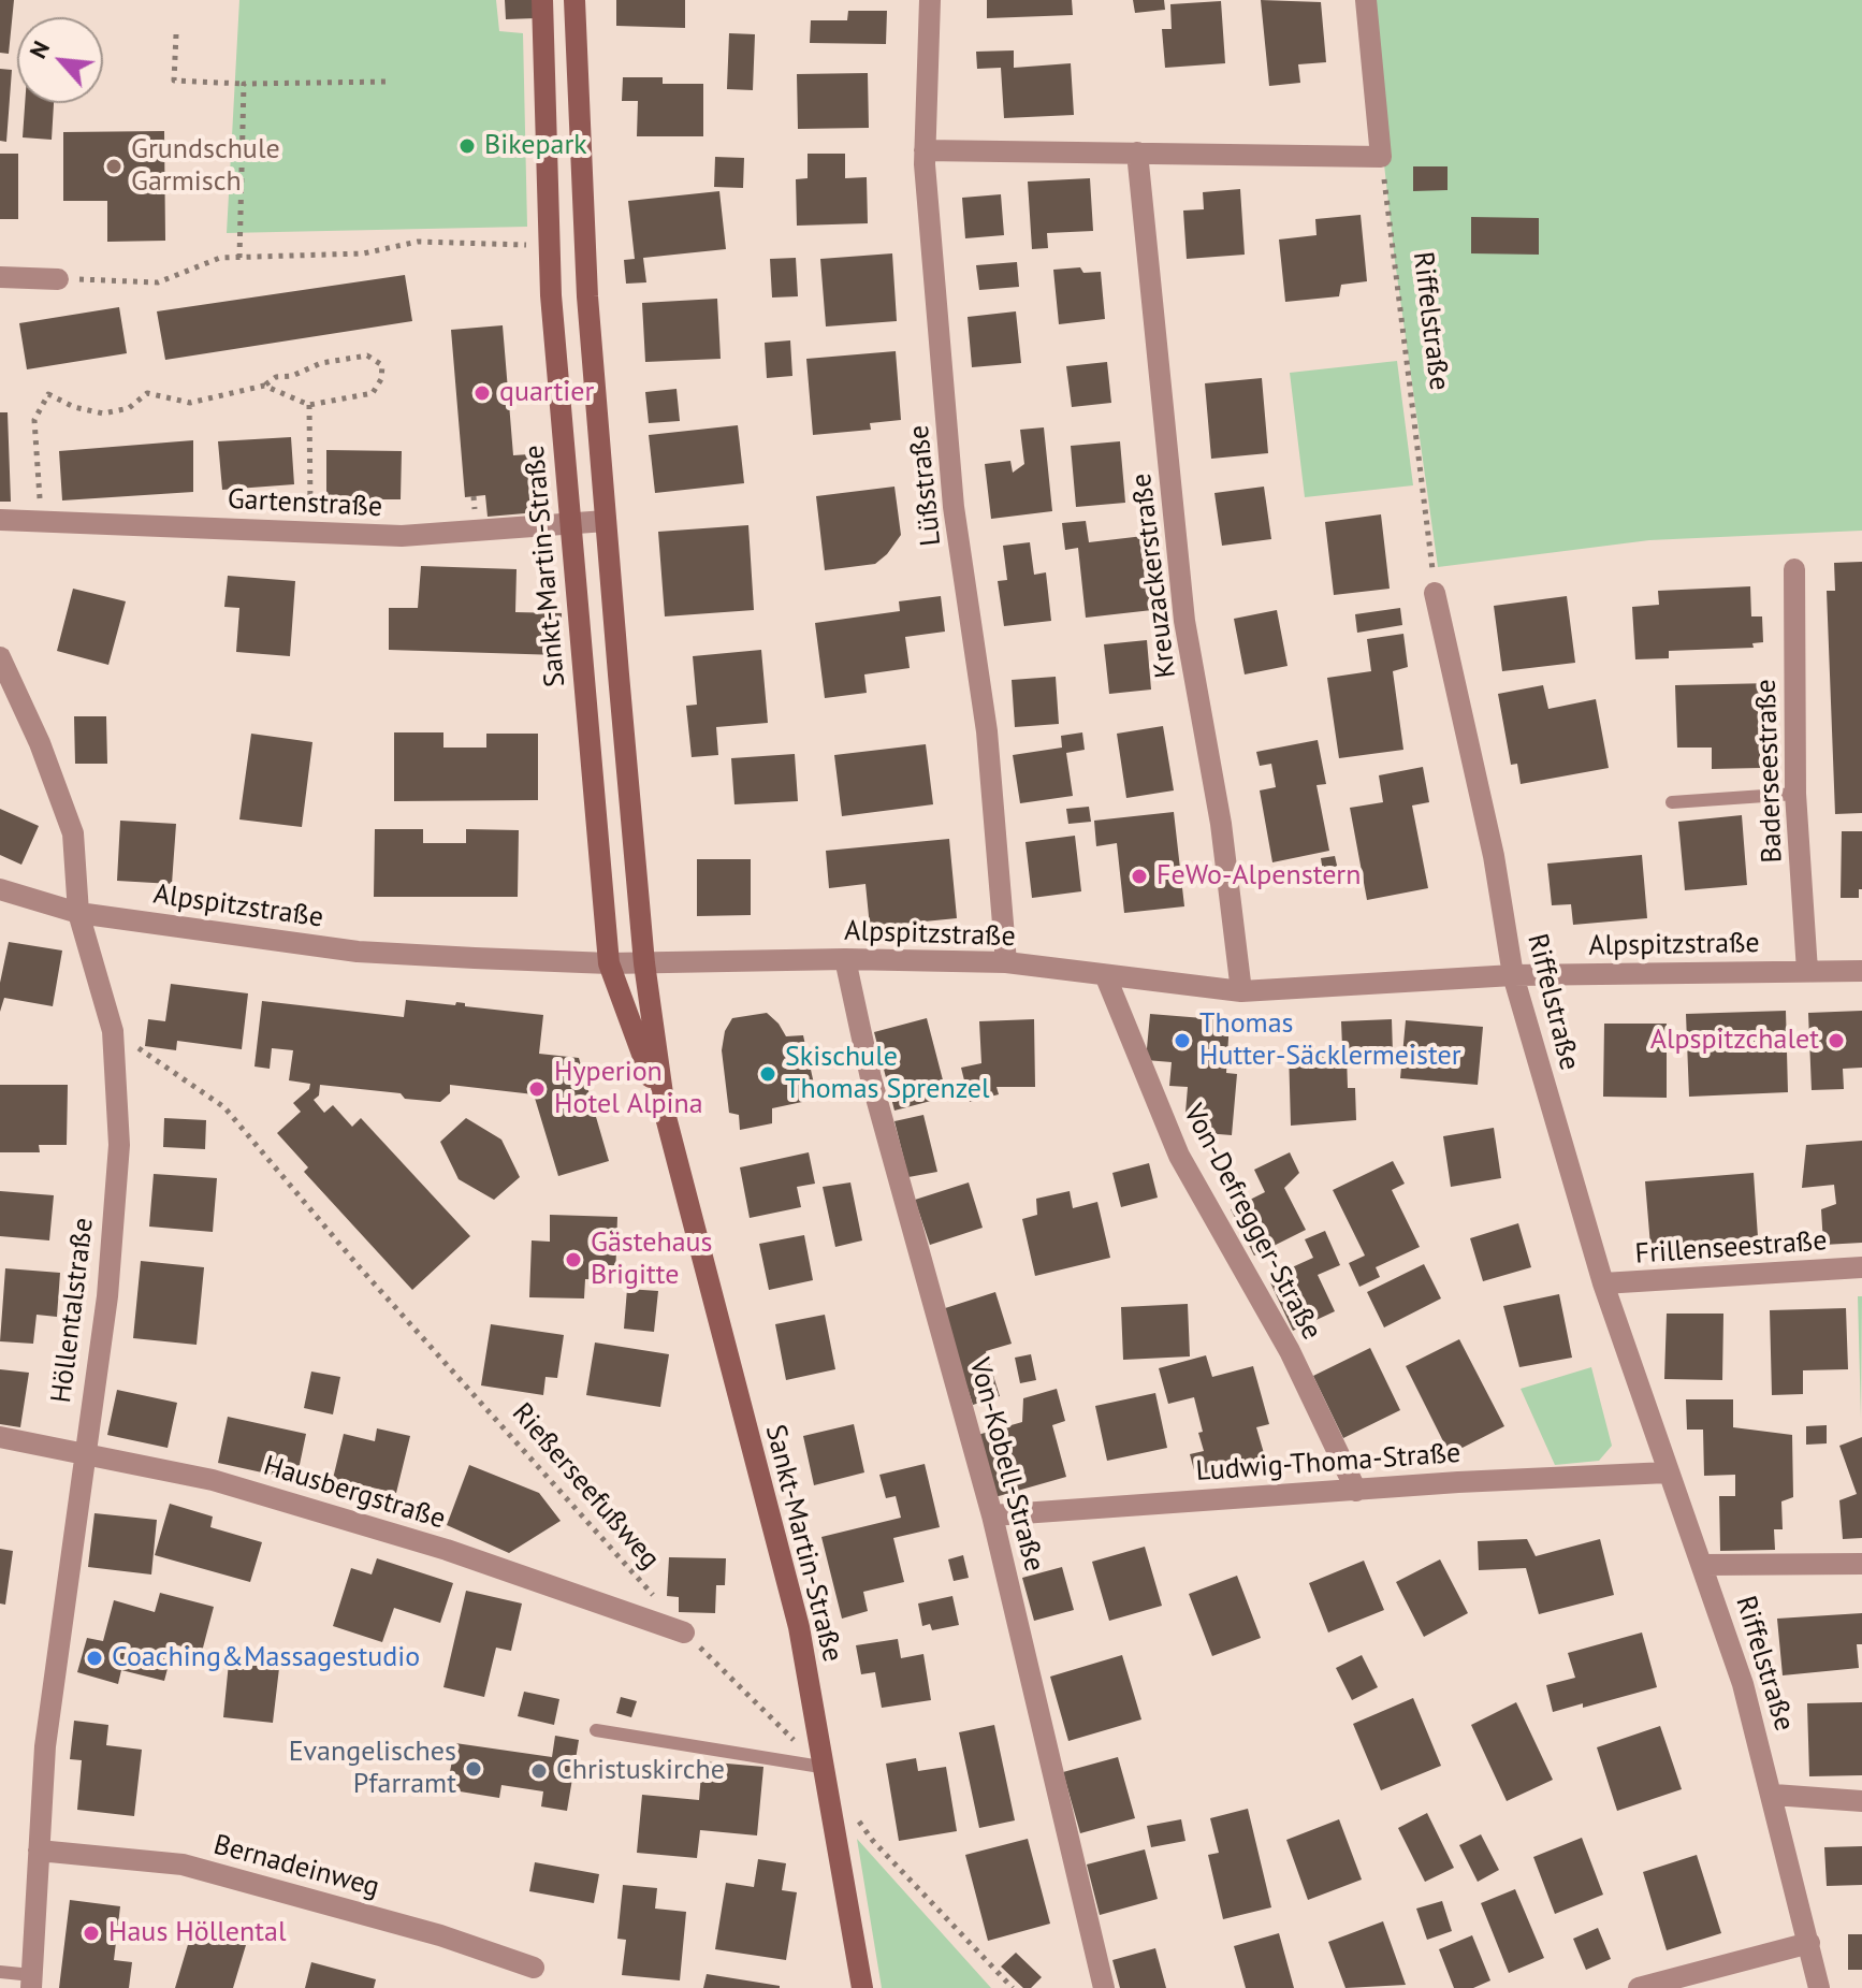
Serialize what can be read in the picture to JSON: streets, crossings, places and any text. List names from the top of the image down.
{
  "streets": {
    "main road": ["Sankt-Martin-Straße"],
    "street": [
      "Riffelstraße",
      "Lüßstraße",
      "Gartenstraße",
      "Kreuzackerstraße",
      "Baderseestraße",
      "Alpspitzstraße",
      "Von-Defregger-Straße",
      "Frillenseestraße",
      "Höllentalstraße",
      "Ludwig-Thoma-Straße",
      "Von-Kobell-Straße",
      "Hausbergstraße",
      "Bernadeinweg"
    ],
    "path": ["Rießerseefußweg"]
  },
  "crossings": [
    ["Riffelstraße", "Alpspitzstraße"],
    ["Riffelstraße", "Frillenseestraße"],
    ["Riffelstraße", "Ludwig-Thoma-Straße"],
    ["Lüßstraße", "Alpspitzstraße"],
    ["Gartenstraße", "Sankt-Martin-Straße"],
    ["Sankt-Martin-Straße", "Alpspitzstraße"],
    ["Sankt-Martin-Straße", "Rießerseefußweg"],
    ["Kreuzackerstraße", "Alpspitzstraße"],
    ["Baderseestraße", "Alpspitzstraße"],
    ["Alpspitzstraße", "Von-Defregger-Straße"],
    ["Alpspitzstraße", "Höllentalstraße"],
    ["Alpspitzstraße", "Von-Kobell-Straße"],
    ["Von-Defregger-Straße", "Ludwig-Thoma-Straße"],
    ["Höllentalstraße", "Rießerseefußweg"],
    ["Höllentalstraße", "Hausbergstraße"],
    ["Höllentalstraße", "Bernadeinweg"],
    ["Ludwig-Thoma-Straße", "Von-Kobell-Straße"],
    ["Rießerseefußweg", "Hausbergstraße"]
  ],
  "places": [
    "Bikepark",
    "Grundschule Garmisch",
    "quartier",
    "FeWo-Alpenstern",
    "Thomas Hutter-Säcklermeister",
    "Alpspitzchalet",
    "Skischule Thomas Sprenzel",
    "Hyperion Hotel Alpina",
    "Gästehaus Brigitte",
    "Coaching&Massagestudio",
    "Evangelisches Pfarramt",
    "Christuskirche",
    "Haus Höllental"
  ],
  "north": "top left"
}
